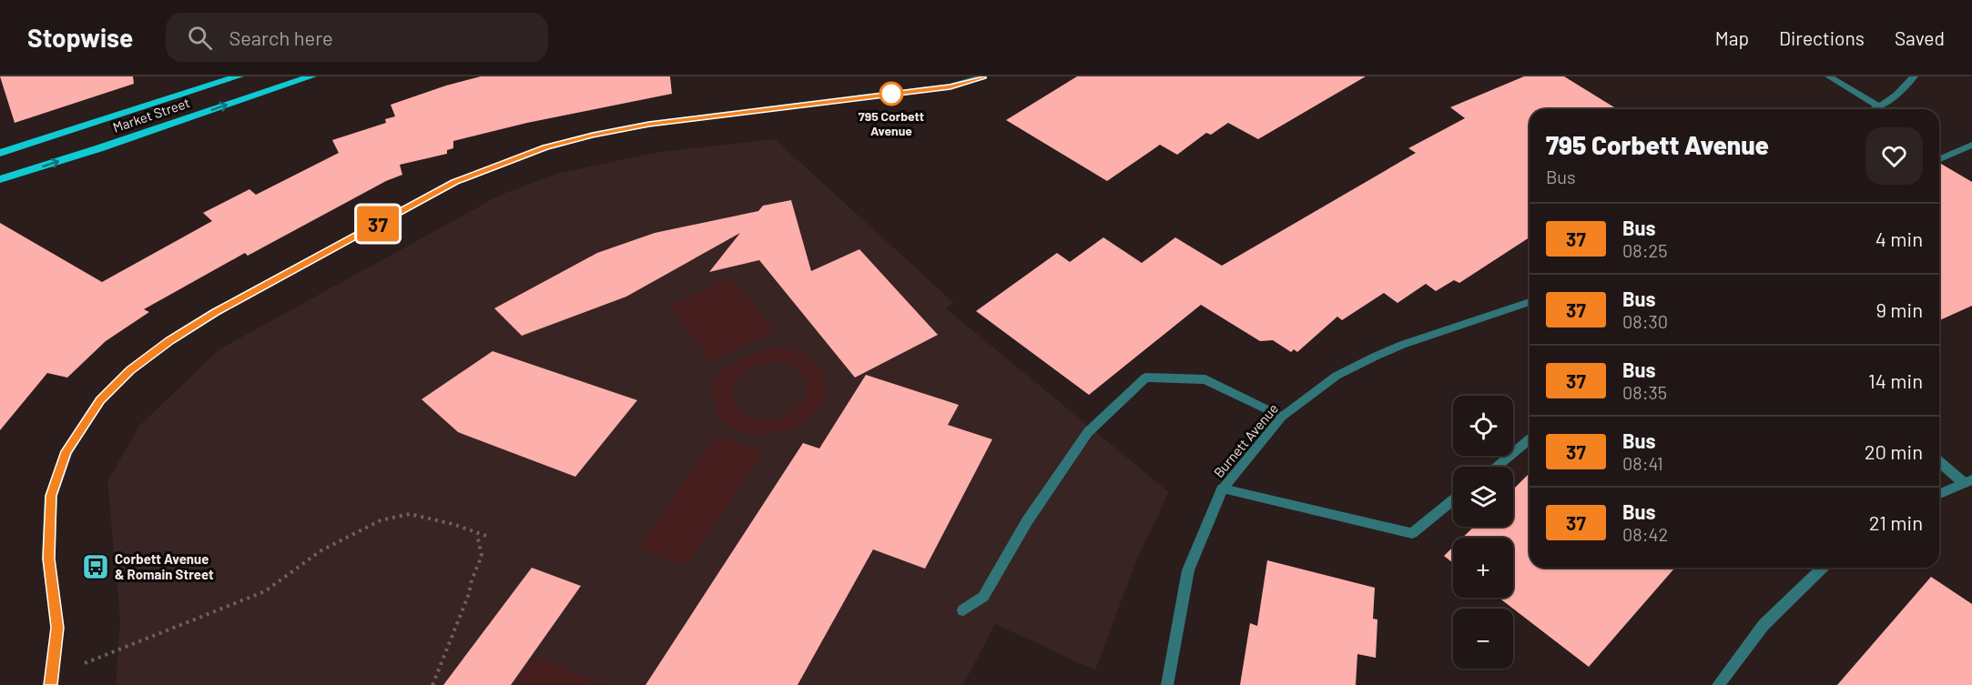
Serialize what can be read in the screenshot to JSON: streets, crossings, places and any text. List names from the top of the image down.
{
  "streets": {
    "main road": ["Market Street"],
    "street": ["Burnett Avenue"]
  },
  "places": {
    "other": ["795 Corbett Avenue"],
    "bus stop": ["Corbett Avenue & Romain Street"]
  },
  "lines": ["bus line 37"],
  "page": {
    "header": "Stopwise",
    "search": "Search here",
    "nav": ["Map", "Directions", "Saved"],
    "on_map": "37",
    "heading": ["795 Corbett Avenue", "Bus"],
    "list": [
      {
        "mark": "37",
        "name": "Bus",
        "note": "08:25",
        "value": "4 min"
      },
      {
        "mark": "37",
        "name": "Bus",
        "note": "08:30",
        "value": "9 min"
      },
      {
        "mark": "37",
        "name": "Bus",
        "note": "08:35",
        "value": "14 min"
      },
      {
        "mark": "37",
        "name": "Bus",
        "note": "08:41",
        "value": "20 min"
      },
      {
        "mark": "37",
        "name": "Bus",
        "note": "08:42",
        "value": "21 min"
      }
    ],
    "map_buttons": ["+", "−"]
  }
}
